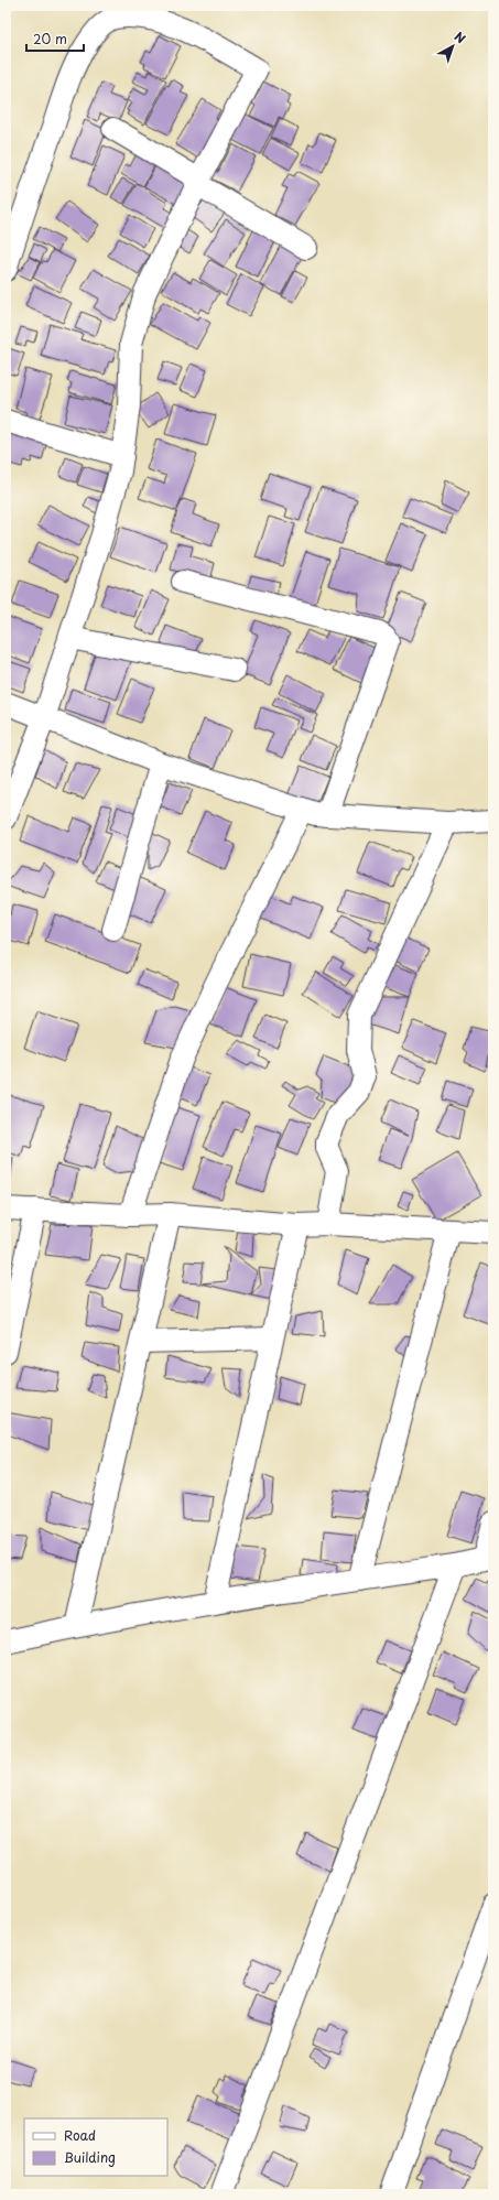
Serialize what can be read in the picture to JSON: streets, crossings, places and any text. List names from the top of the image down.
{
  "legend": ["Road", "Building"],
  "scale_bar": "20 m",
  "north": "top right"
}
